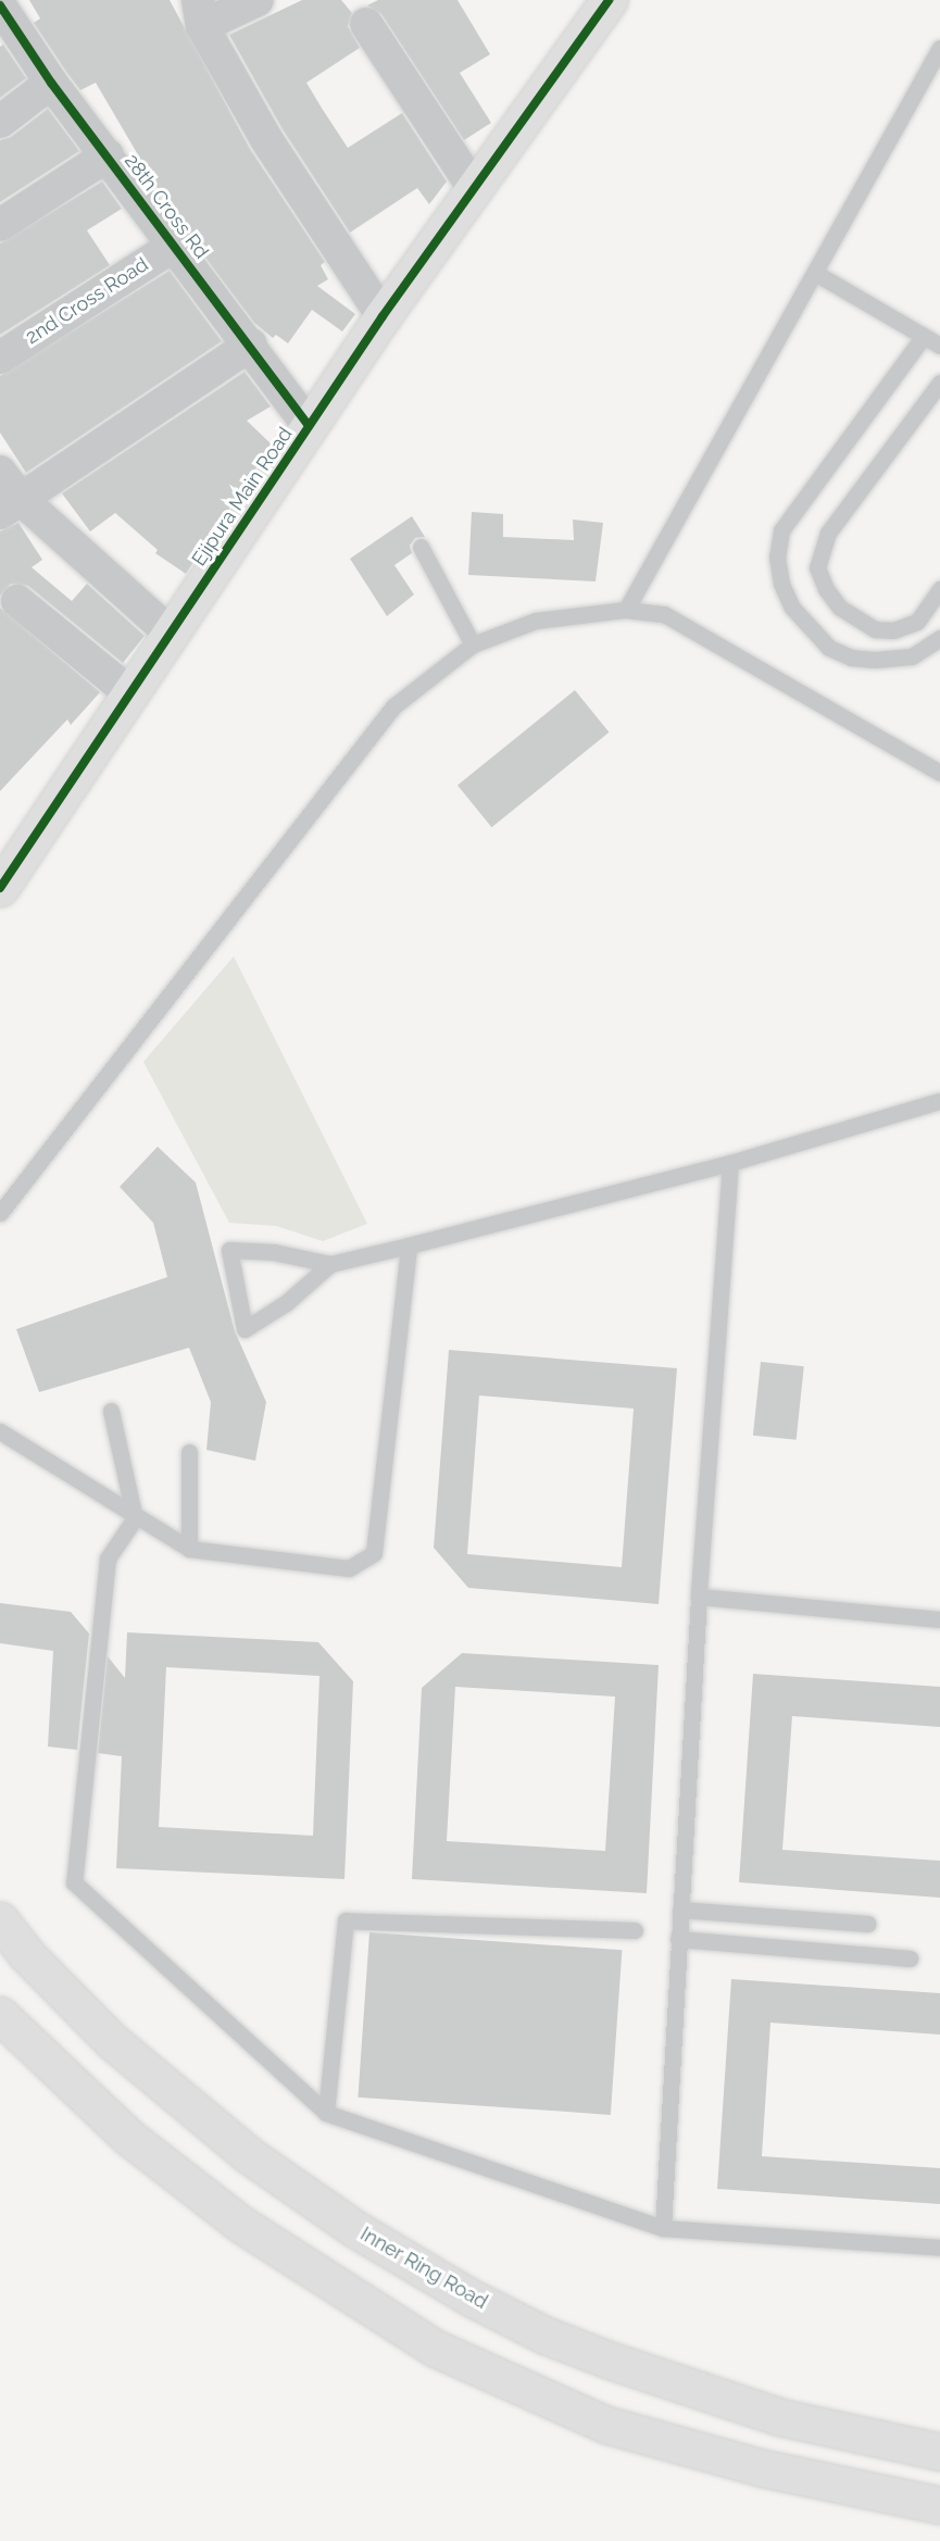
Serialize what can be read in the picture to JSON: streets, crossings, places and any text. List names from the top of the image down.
{
  "streets": {
    "main road": ["Ejipura Main Road", "Inner Ring Road"],
    "street": ["28th Cross Rd", "2nd Cross Road"]
  },
  "crossings": [
    ["28th Cross Rd", "2nd Cross Road"],
    ["28th Cross Rd", "Ejipura Main Road"]
  ]
}
